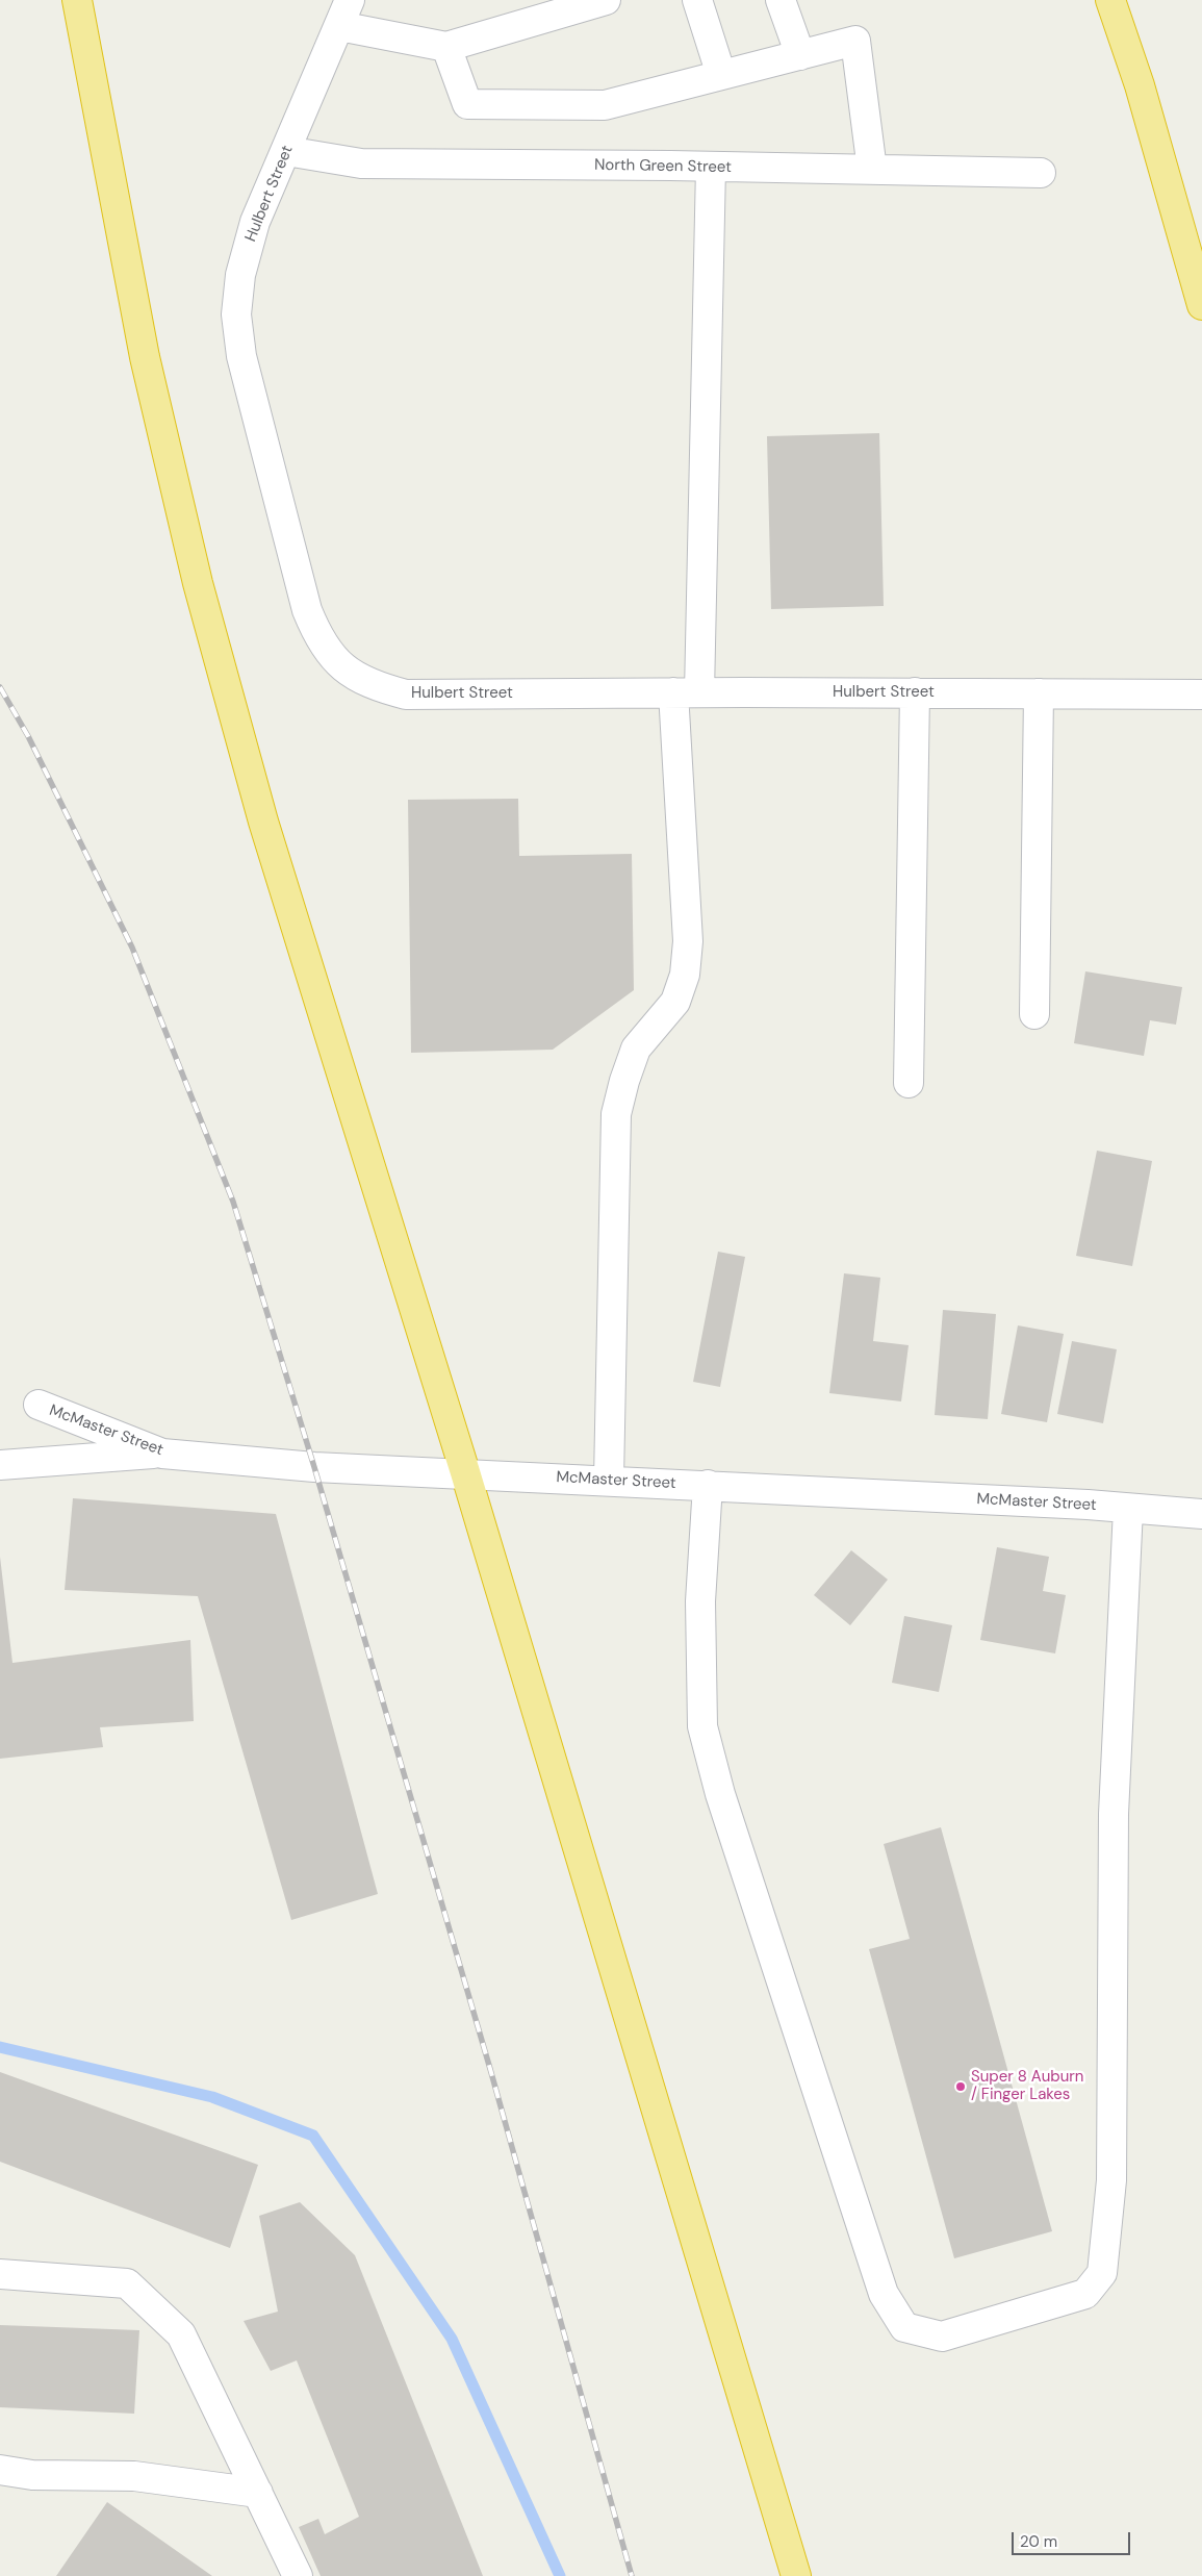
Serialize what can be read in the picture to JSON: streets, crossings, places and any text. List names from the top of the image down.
{
  "streets": {
    "street": ["North Green Street", "Hulbert Street", "McMaster Street"]
  },
  "crossings": [
    ["North Green Street", "Hulbert Street"]
  ],
  "places": ["Super 8 Auburn / Finger Lakes"],
  "scale_bar": "20 m"
}
